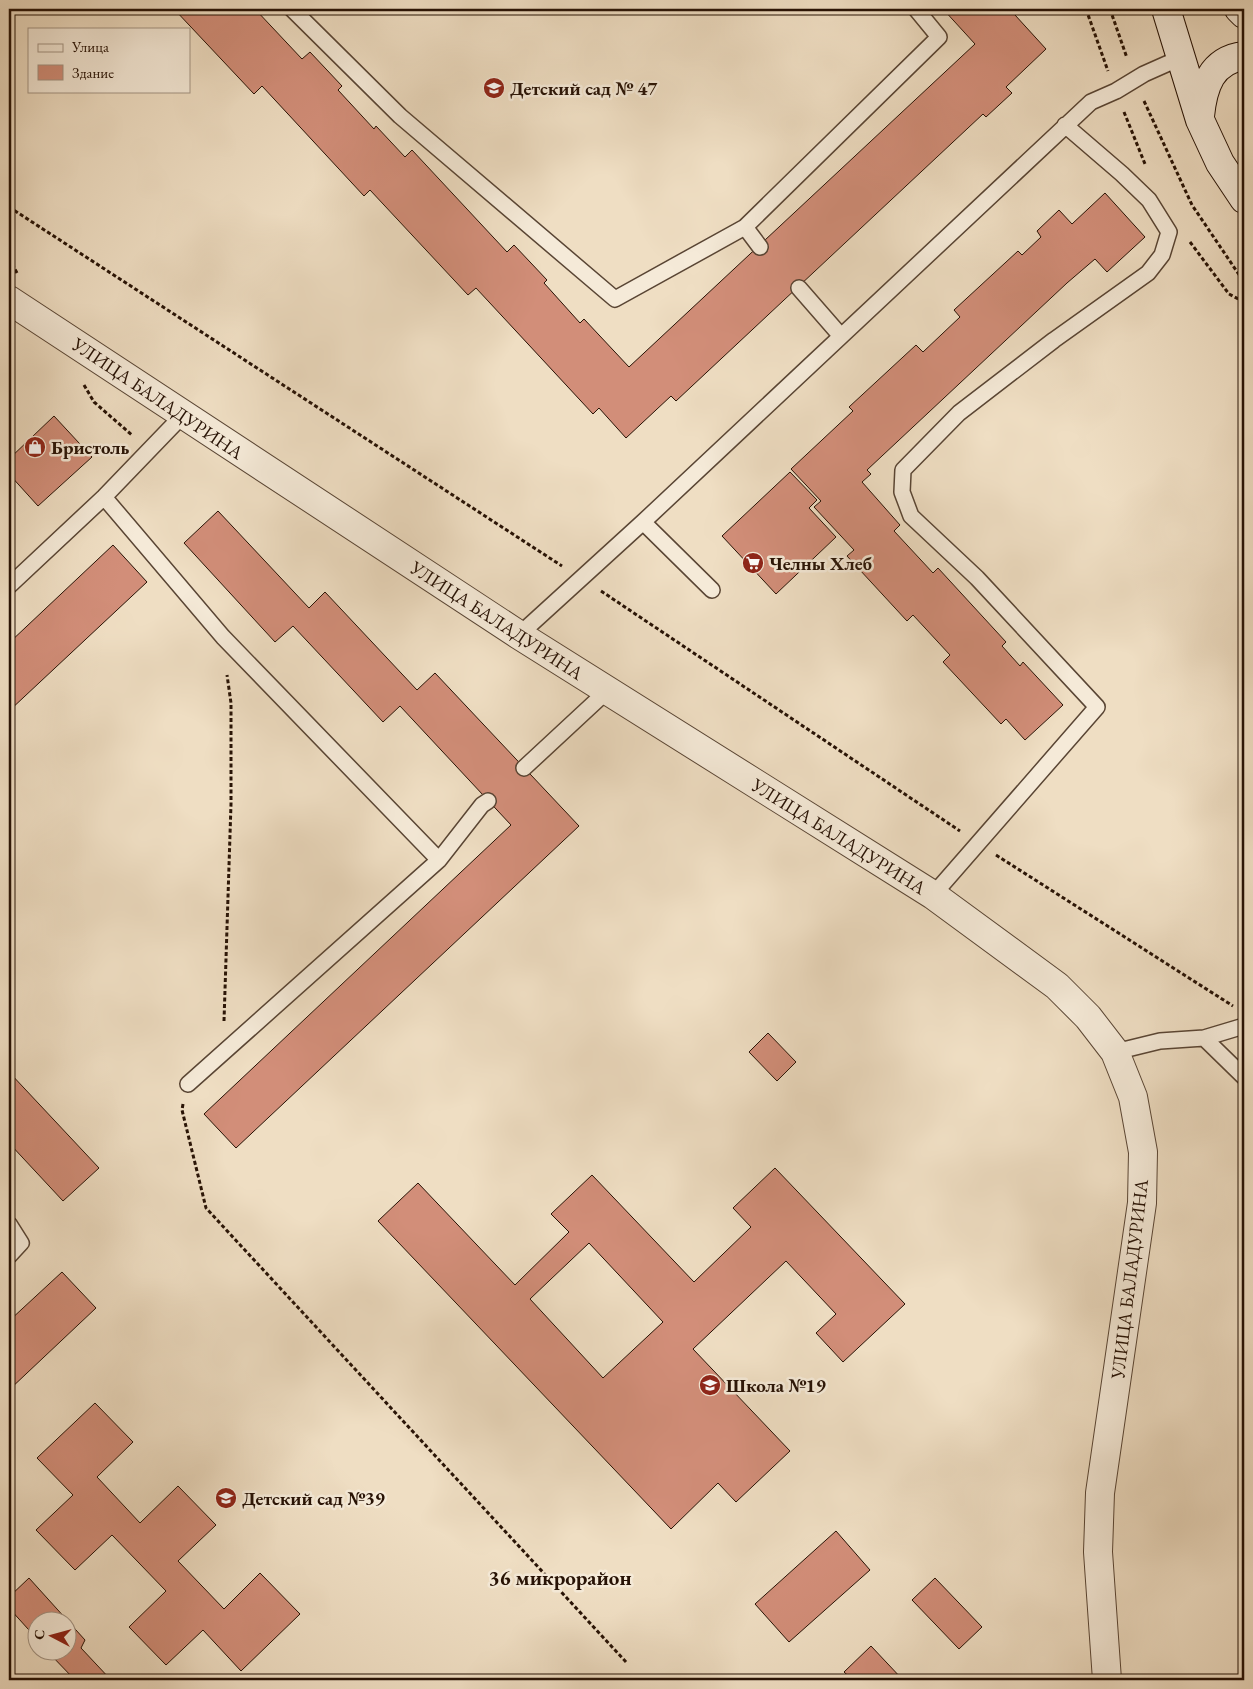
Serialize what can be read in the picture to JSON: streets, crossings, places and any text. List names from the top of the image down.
{
  "streets": {
    "street": ["УЛИЦА БАЛАДУРИНА"]
  },
  "districts": ["36 микрорайон"],
  "places": {
    "school or university": ["Детский сад № 47", "Школа №19", "Детский сад №39"],
    "shop": ["Бристоль"],
    "supermarket": ["Челны Хлеб"]
  },
  "legend": ["Улица", "Здание"],
  "north": "left"
}
